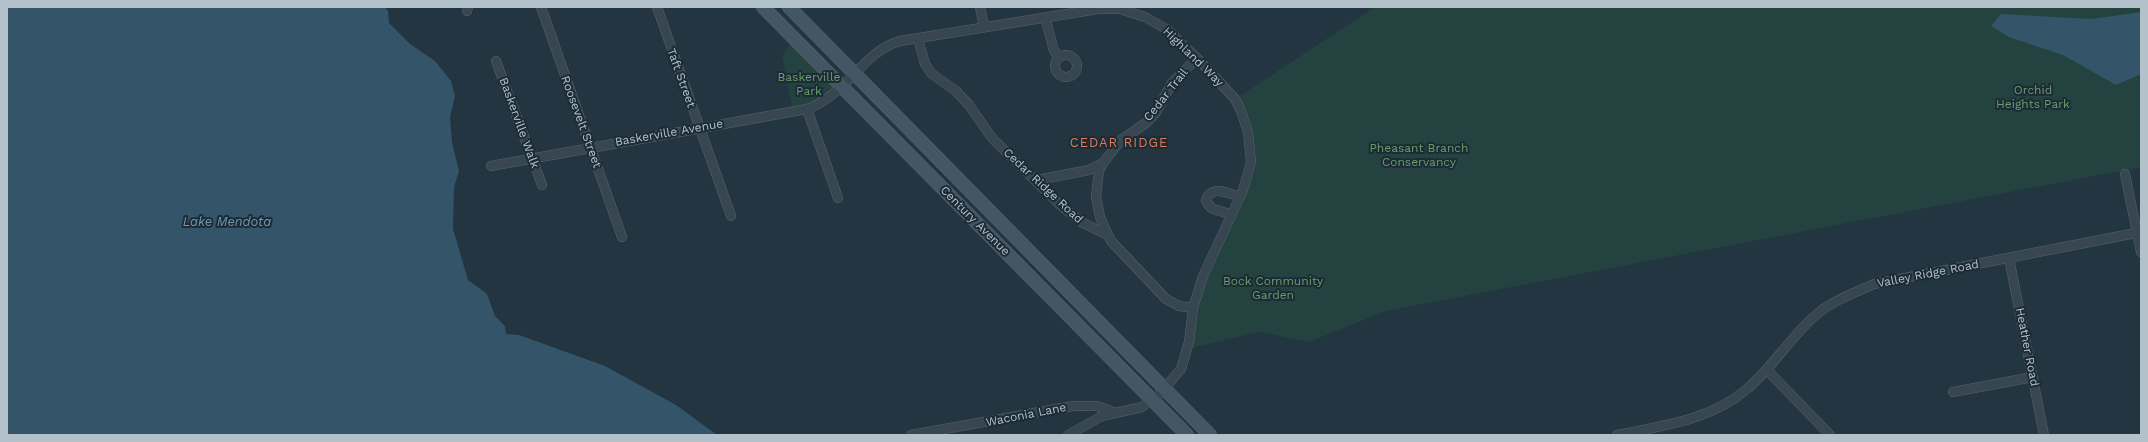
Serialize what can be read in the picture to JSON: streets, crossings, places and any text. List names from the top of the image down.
{
  "streets": {
    "main road": ["Century Avenue"],
    "street": [
      "Highland Way",
      "Taft Street",
      "Cedar Trail",
      "Roosevelt Street",
      "Baskerville Walk",
      "Baskerville Avenue",
      "Cedar Ridge Road",
      "Valley Ridge Road",
      "Heather Road",
      "Waconia Lane"
    ]
  },
  "crossings": [
    ["Highland Way", "Cedar Trail"],
    ["Highland Way", "Baskerville Avenue"],
    ["Highland Way", "Cedar Ridge Road"],
    ["Highland Way", "Century Avenue"],
    ["Highland Way", "Waconia Lane"],
    ["Taft Street", "Baskerville Avenue"],
    ["Cedar Trail", "Cedar Ridge Road"],
    ["Roosevelt Street", "Baskerville Avenue"],
    ["Baskerville Walk", "Baskerville Avenue"],
    ["Baskerville Avenue", "Century Avenue"],
    ["Valley Ridge Road", "Heather Road"]
  ],
  "districts": ["CEDAR RIDGE"],
  "water": ["Lake Mendota"],
  "parks": [
    "Baskerville Park",
    "Orchid Heights Park",
    "Pheasant Branch Conservancy",
    "Bock Community Garden"
  ]
}
